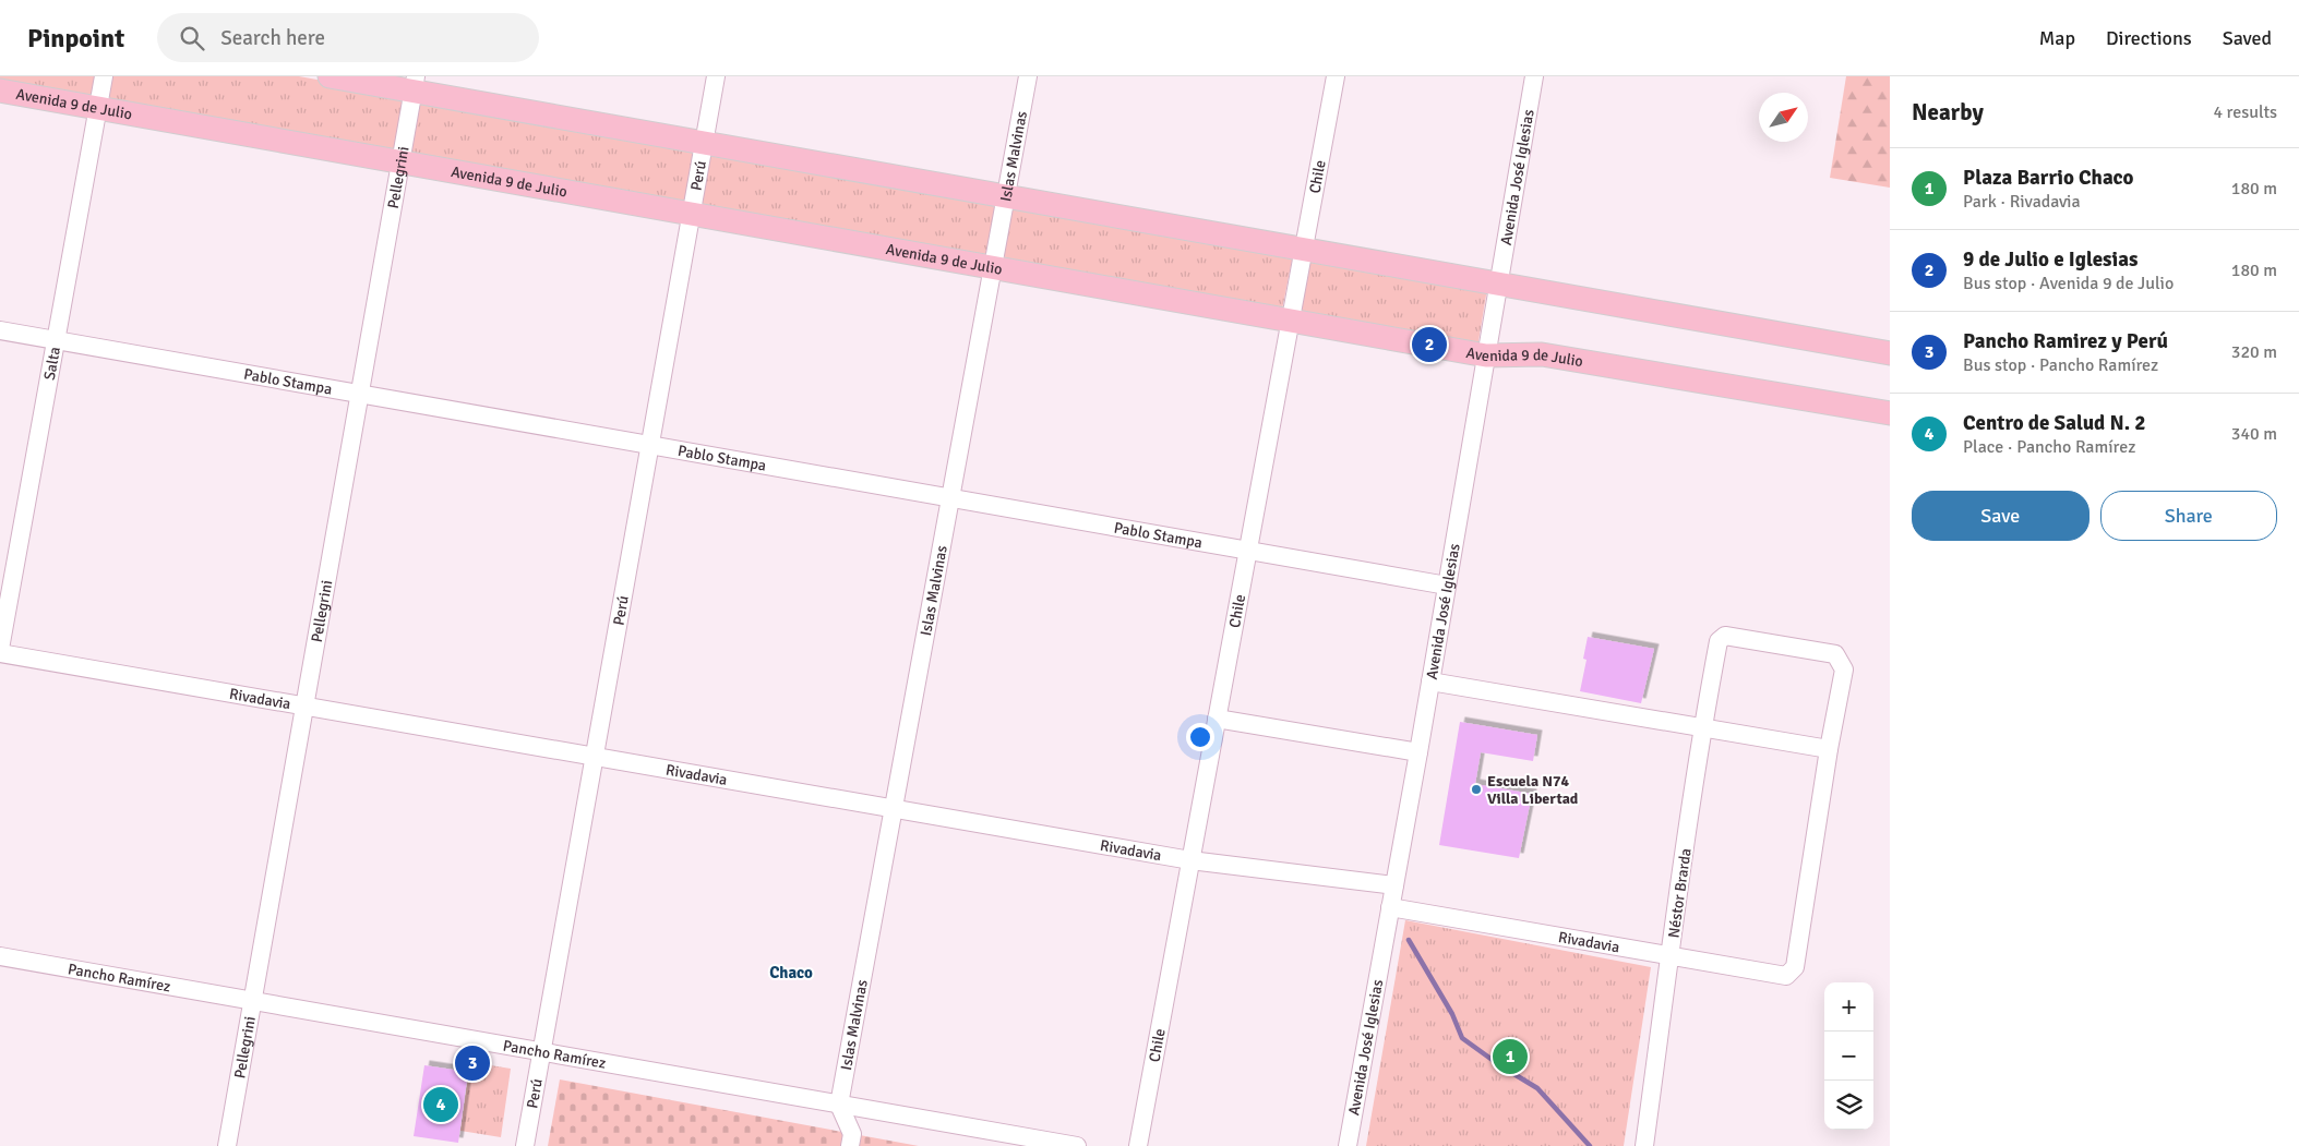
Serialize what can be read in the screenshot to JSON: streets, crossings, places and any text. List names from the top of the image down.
{
  "streets": {
    "main road": ["Avenida 9 de Julio"],
    "street": [
      "Islas Malvinas",
      "Pellegrini",
      "Perú",
      "Chile",
      "Avenida José Iglesias",
      "Salta",
      "Pablo Stampa",
      "Rivadavia",
      "Néstor Brarda",
      "Pancho Ramírez"
    ]
  },
  "crossings": [
    ["Avenida 9 de Julio", "Islas Malvinas"],
    ["Avenida 9 de Julio", "Pellegrini"],
    ["Avenida 9 de Julio", "Perú"],
    ["Avenida 9 de Julio", "Chile"],
    ["Avenida 9 de Julio", "Avenida José Iglesias"],
    ["Avenida 9 de Julio", "Salta"],
    ["Islas Malvinas", "Pablo Stampa"],
    ["Islas Malvinas", "Rivadavia"],
    ["Islas Malvinas", "Pancho Ramírez"],
    ["Pellegrini", "Pablo Stampa"],
    ["Pellegrini", "Rivadavia"],
    ["Pellegrini", "Pancho Ramírez"],
    ["Perú", "Pablo Stampa"],
    ["Perú", "Rivadavia"],
    ["Perú", "Pancho Ramírez"],
    ["Chile", "Pablo Stampa"],
    ["Chile", "Rivadavia"],
    ["Avenida José Iglesias", "Pablo Stampa"],
    ["Avenida José Iglesias", "Rivadavia"],
    ["Salta", "Pablo Stampa"],
    ["Salta", "Rivadavia"],
    ["Rivadavia", "Néstor Brarda"]
  ],
  "districts": ["Chaco"],
  "places": ["Escuela N74 Villa Libertad"],
  "north": "top right",
  "page": {
    "header": "Pinpoint",
    "search": "Search here",
    "nav": ["Map", "Directions", "Saved"],
    "heading": ["Nearby", "4 results"],
    "list": [
      {
        "mark": "1",
        "name": "Plaza Barrio Chaco",
        "note": "Park · Rivadavia",
        "value": "180 m"
      },
      {
        "mark": "2",
        "name": "9 de Julio e Iglesias",
        "note": "Bus stop · Avenida 9 de Julio",
        "value": "180 m"
      },
      {
        "mark": "3",
        "name": "Pancho Ramirez y Perú",
        "note": "Bus stop · Pancho Ramírez",
        "value": "320 m"
      },
      {
        "mark": "4",
        "name": "Centro de Salud N. 2",
        "note": "Place · Pancho Ramírez",
        "value": "340 m"
      }
    ],
    "pins": [
      "2",
      "1",
      "3",
      "4"
    ],
    "buttons": ["Save", "Share"],
    "map_buttons": ["+", "−"]
  }
}
